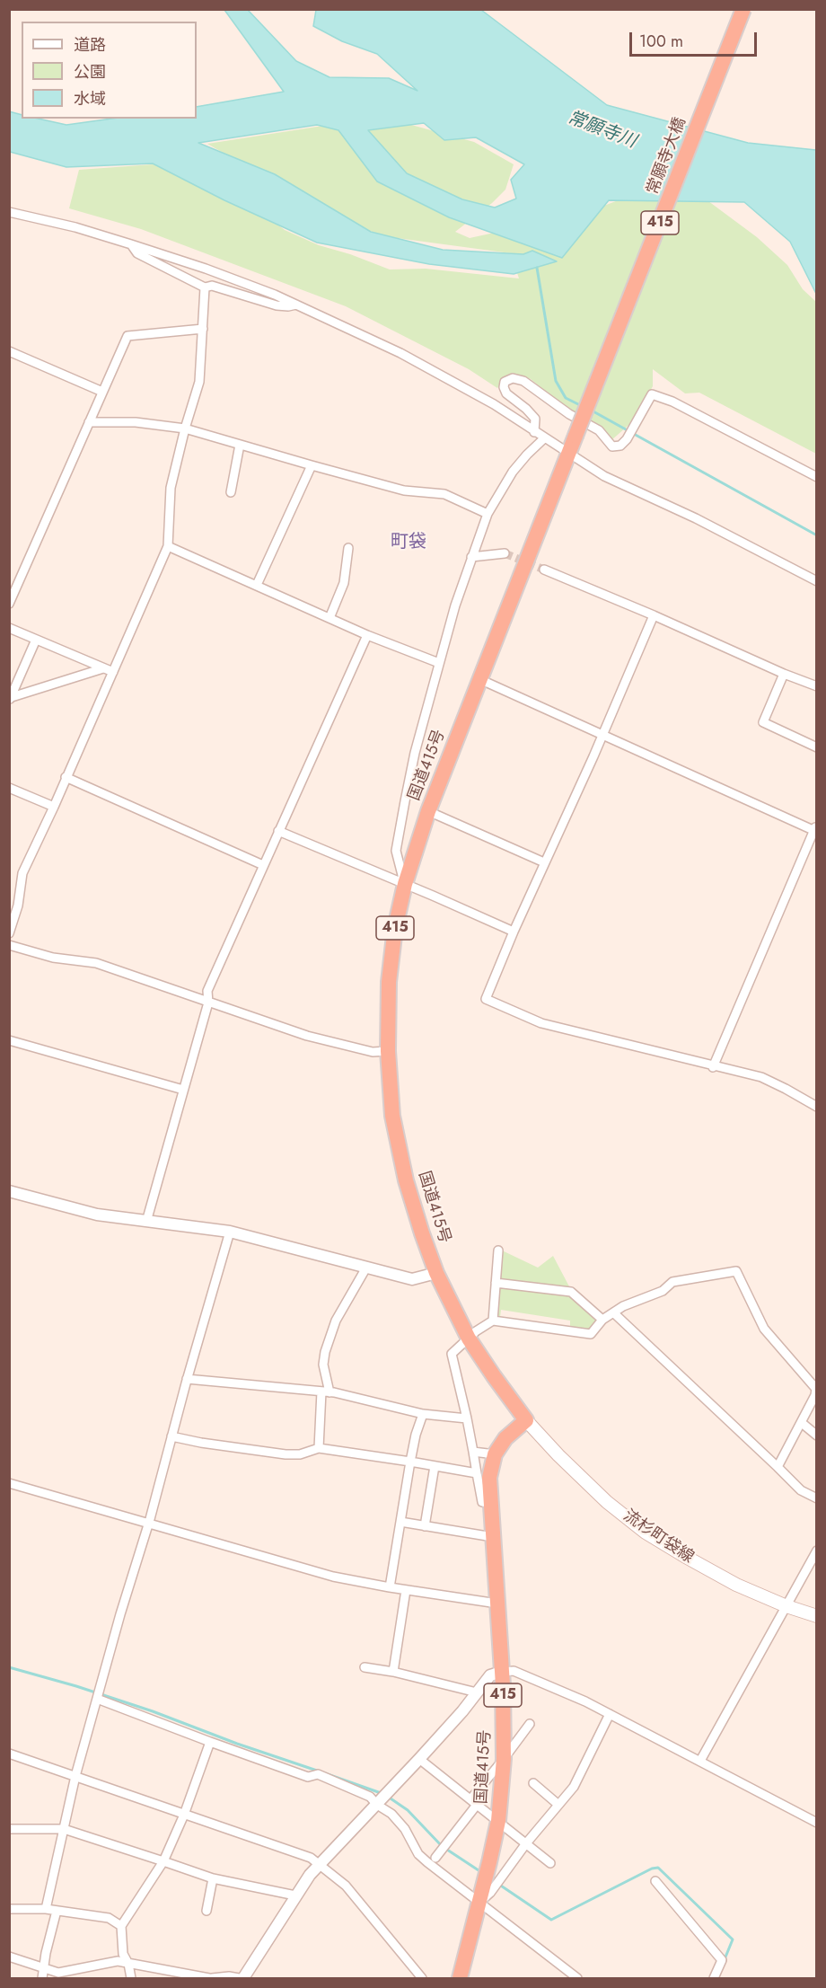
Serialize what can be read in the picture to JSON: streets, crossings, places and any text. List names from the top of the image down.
{
  "streets": {
    "highway": ["常願寺大橋", "415", "国道415号"],
    "main road": ["流杉町袋線"]
  },
  "crossings": [
    ["常願寺大橋", "国道415号"],
    ["国道415号", "流杉町袋線"]
  ],
  "districts": ["町袋"],
  "water": ["常願寺川"],
  "legend": ["道路", "公園", "水域"],
  "scale_bar": "100 m"
}
